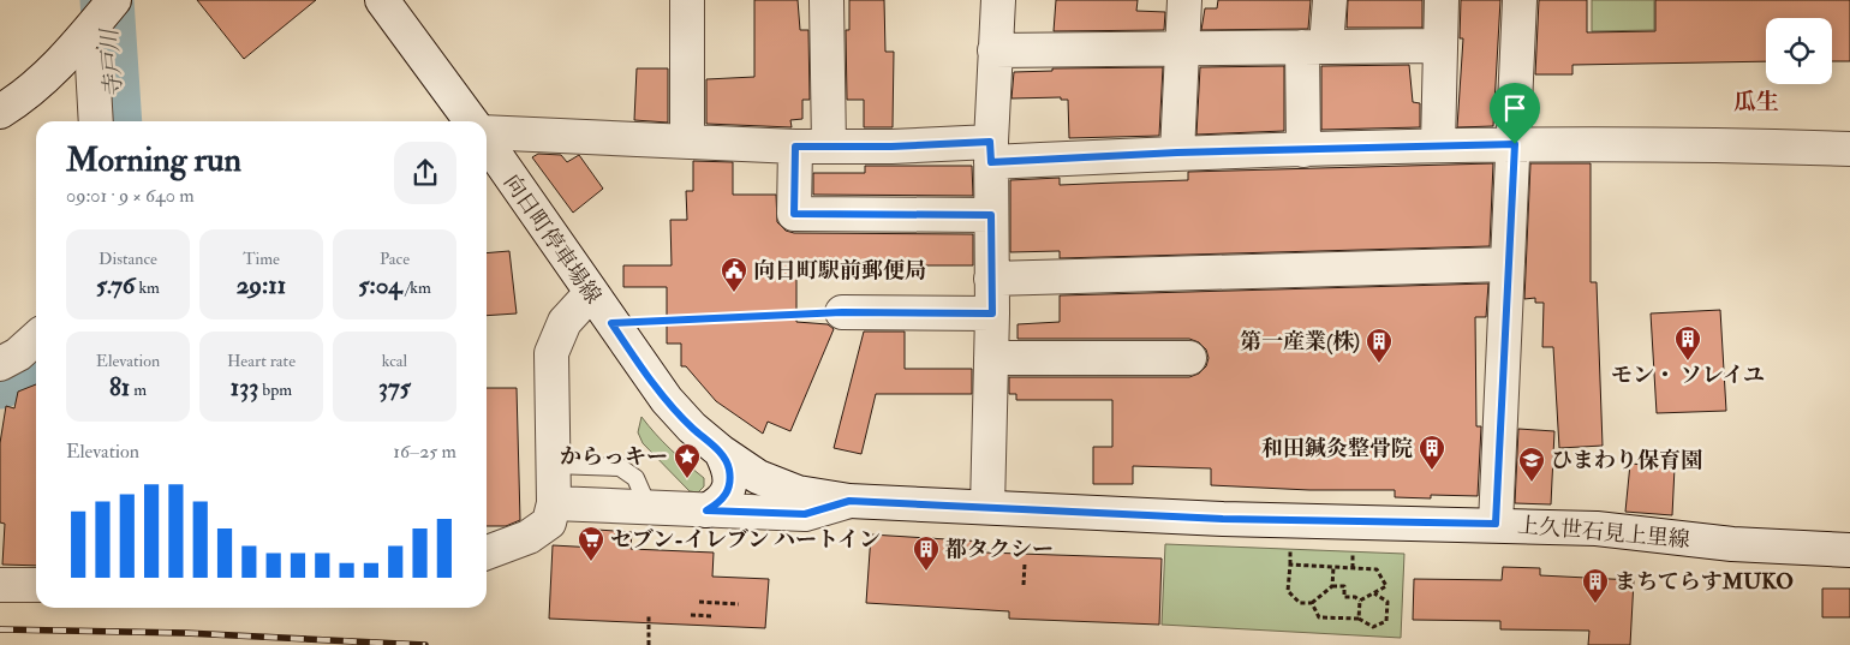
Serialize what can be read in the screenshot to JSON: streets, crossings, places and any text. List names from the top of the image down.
{
  "streets": {
    "street": ["向日町停車場線", "上久世石見上里線"]
  },
  "crossings": [
    ["向日町停車場線", "上久世石見上里線"]
  ],
  "districts": ["瓜生"],
  "water": ["寺戸川"],
  "places": {
    "public building": ["向日町駅前郵便局"],
    "building": [
      "モン・ ソレイユ",
      "第一産業(株)",
      "和田鍼灸整骨院",
      "都タクシー",
      "まちてらすMUKO"
    ],
    "place": ["からっキー"],
    "school or university": ["ひまわり保育園"],
    "supermarket": ["セブン-イレブン ハートイン"]
  },
  "page": {
    "heading": ["Morning run", "09:01 · 9 × 640 m"],
    "stats": [
      ["Distance", "5.76 km"],
      ["Time", "29:11"],
      ["Pace", "5:04 /km"],
      ["Elevation", "81 m"],
      ["Heart rate", "133 bpm"],
      ["kcal", "375"]
    ],
    "chart": ["Elevation", "16–25 m"]
  }
}
